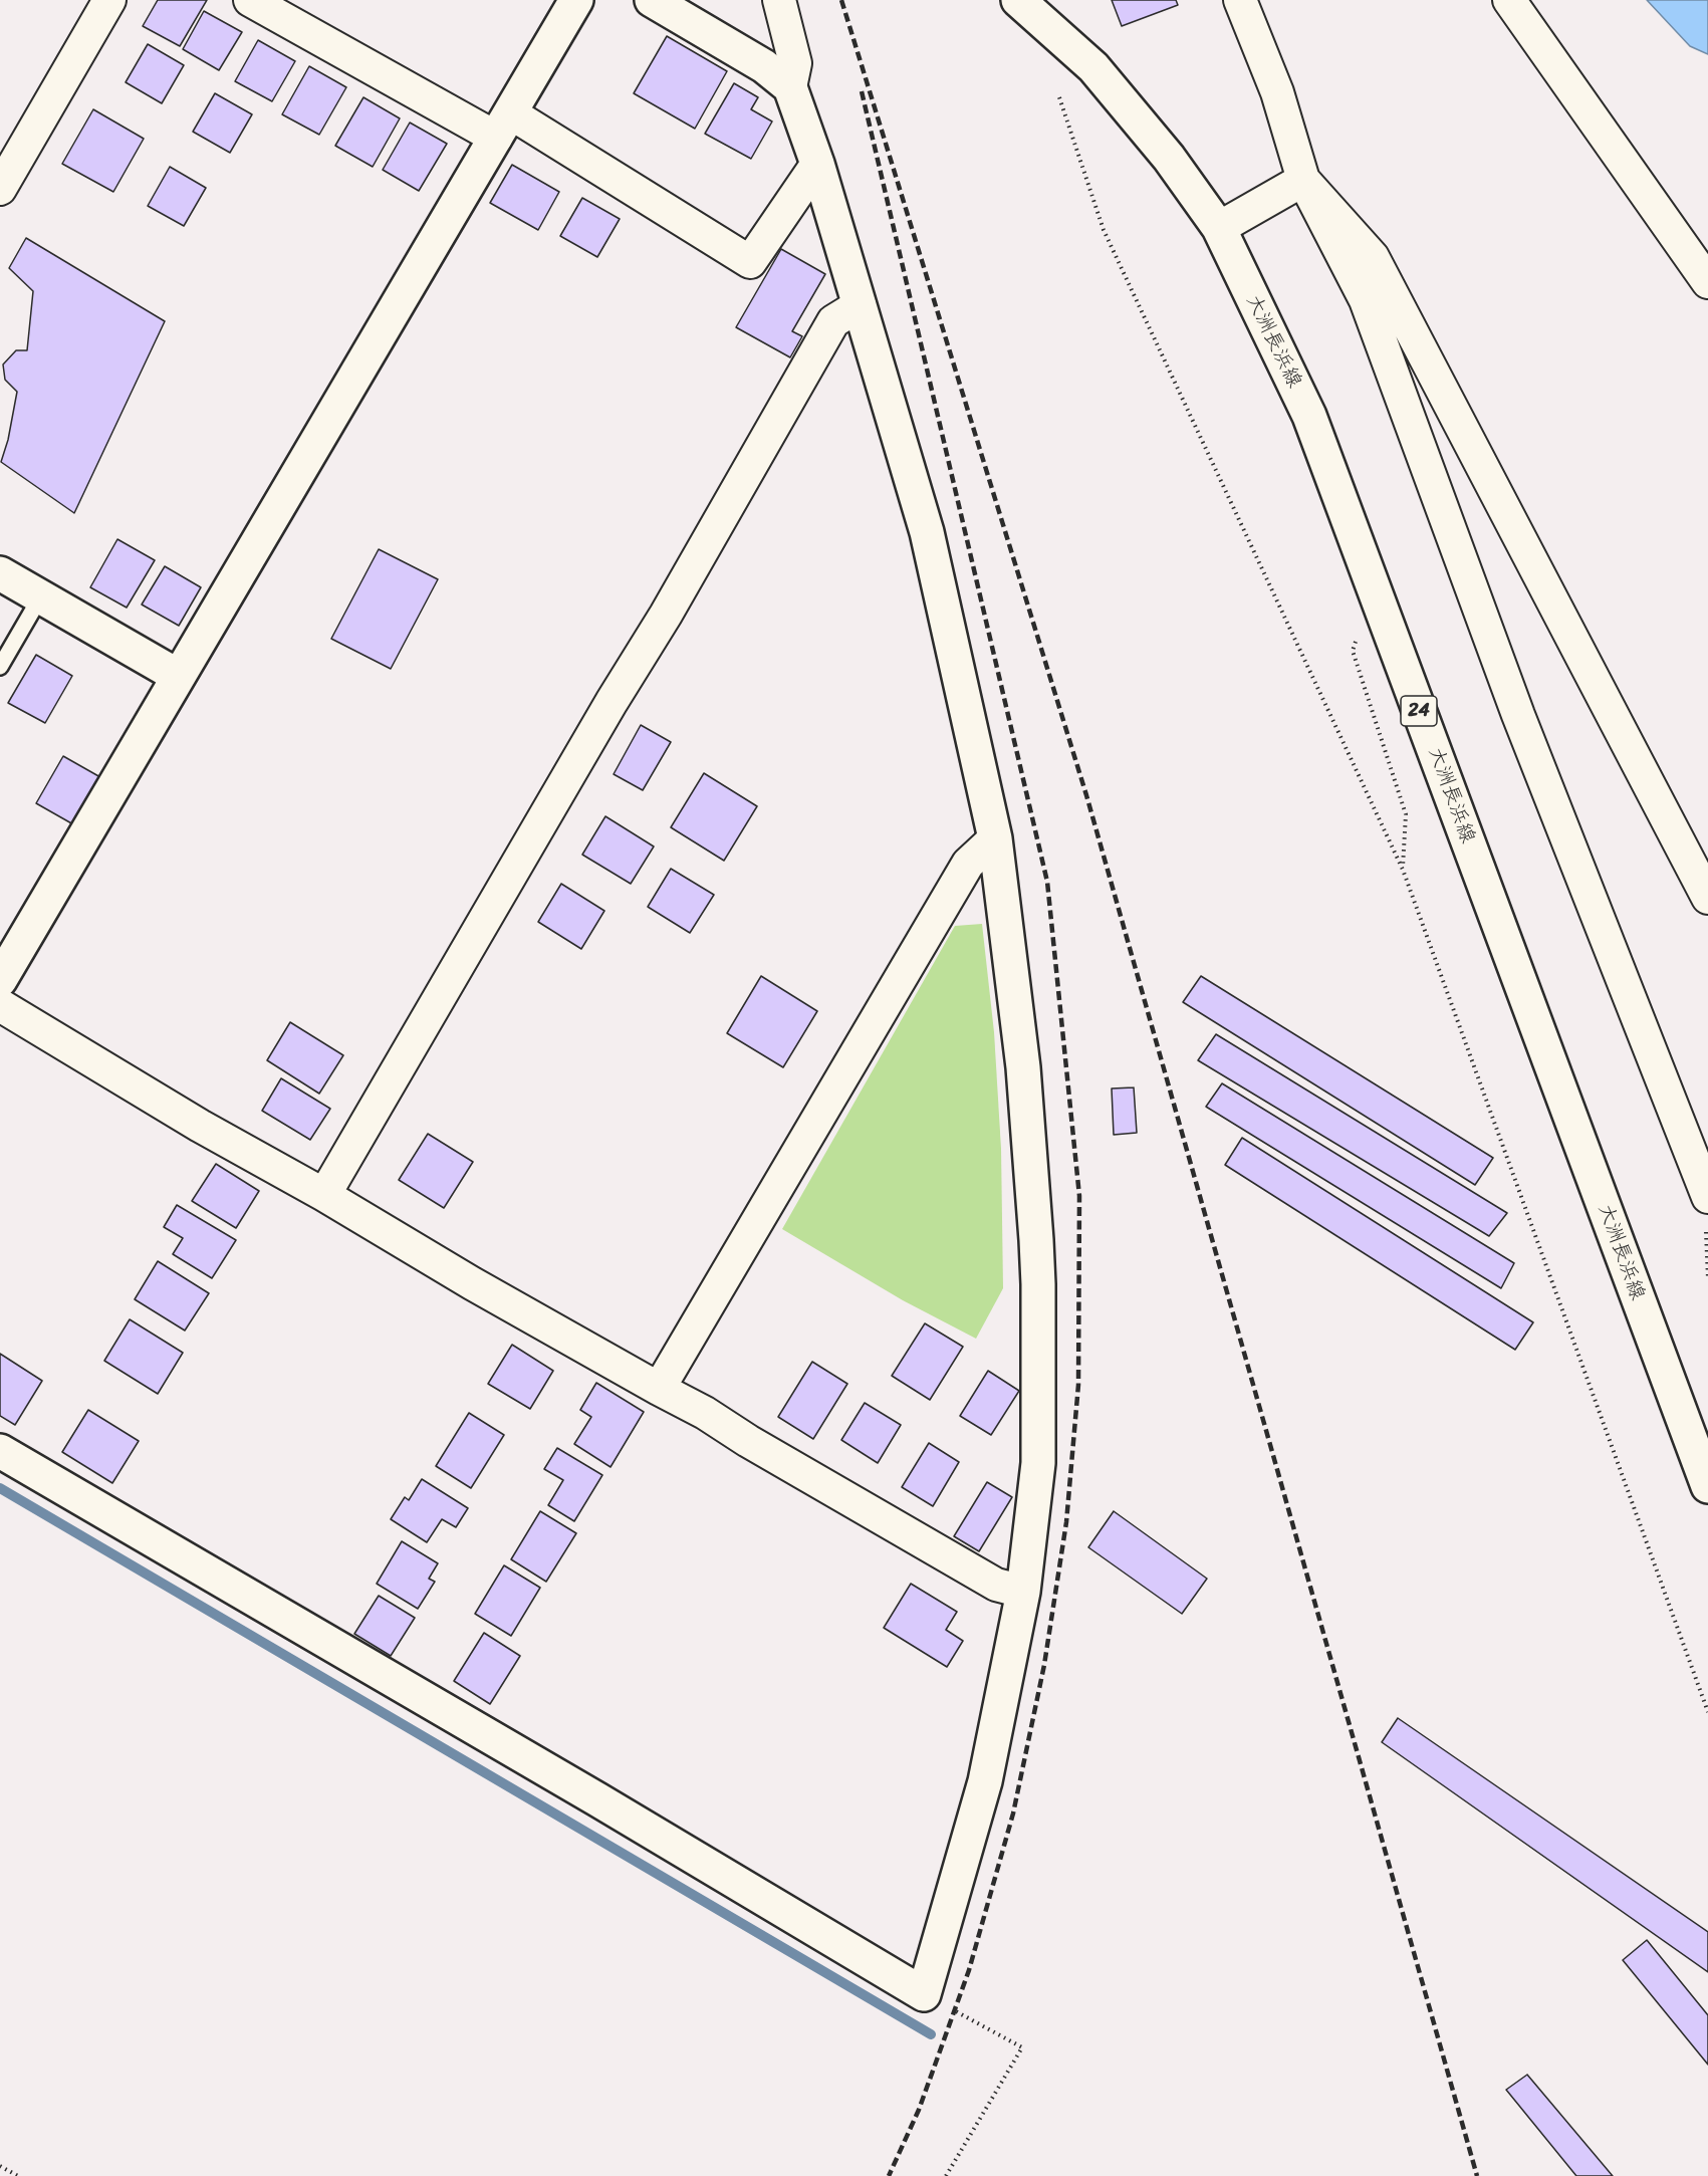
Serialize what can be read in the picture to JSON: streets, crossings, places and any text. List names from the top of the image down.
{
  "streets": {
    "street": ["大洲長浜線", "24"]
  }
}
